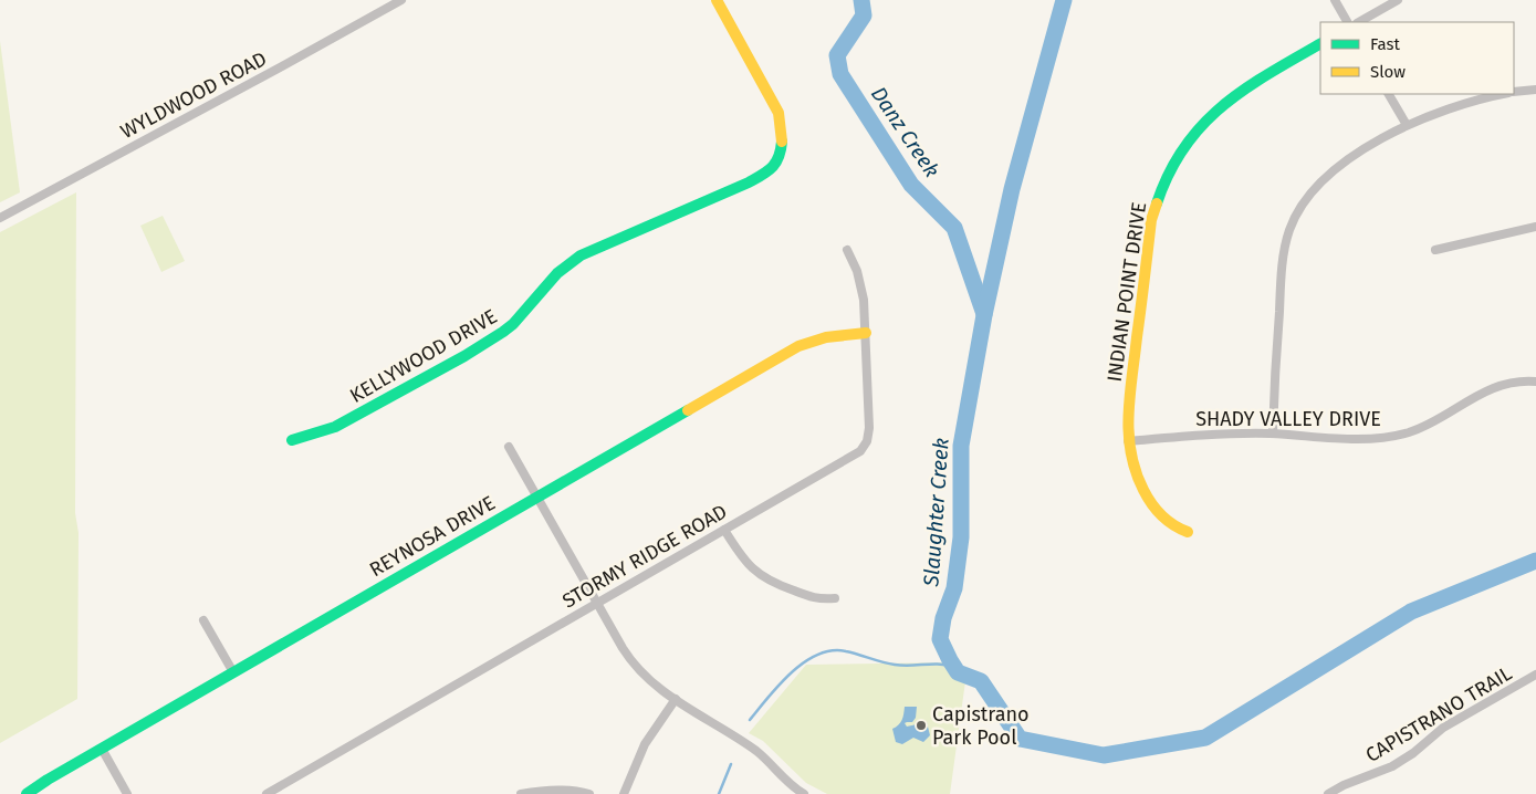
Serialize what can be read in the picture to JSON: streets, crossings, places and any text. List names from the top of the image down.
{
  "streets": {
    "street": [
      "WYLDWOOD ROAD",
      "INDIAN POINT DRIVE",
      "KELLYWOOD DRIVE",
      "SHADY VALLEY DRIVE",
      "REYNOSA DRIVE",
      "STORMY RIDGE ROAD",
      "CAPISTRANO TRAIL"
    ]
  },
  "crossings": [
    ["INDIAN POINT DRIVE", "SHADY VALLEY DRIVE"],
    ["REYNOSA DRIVE", "STORMY RIDGE ROAD"]
  ],
  "water": ["Danz Creek", "Slaughter Creek"],
  "places": ["Capistrano Park Pool"],
  "legend": ["Fast", "Slow"]
}
